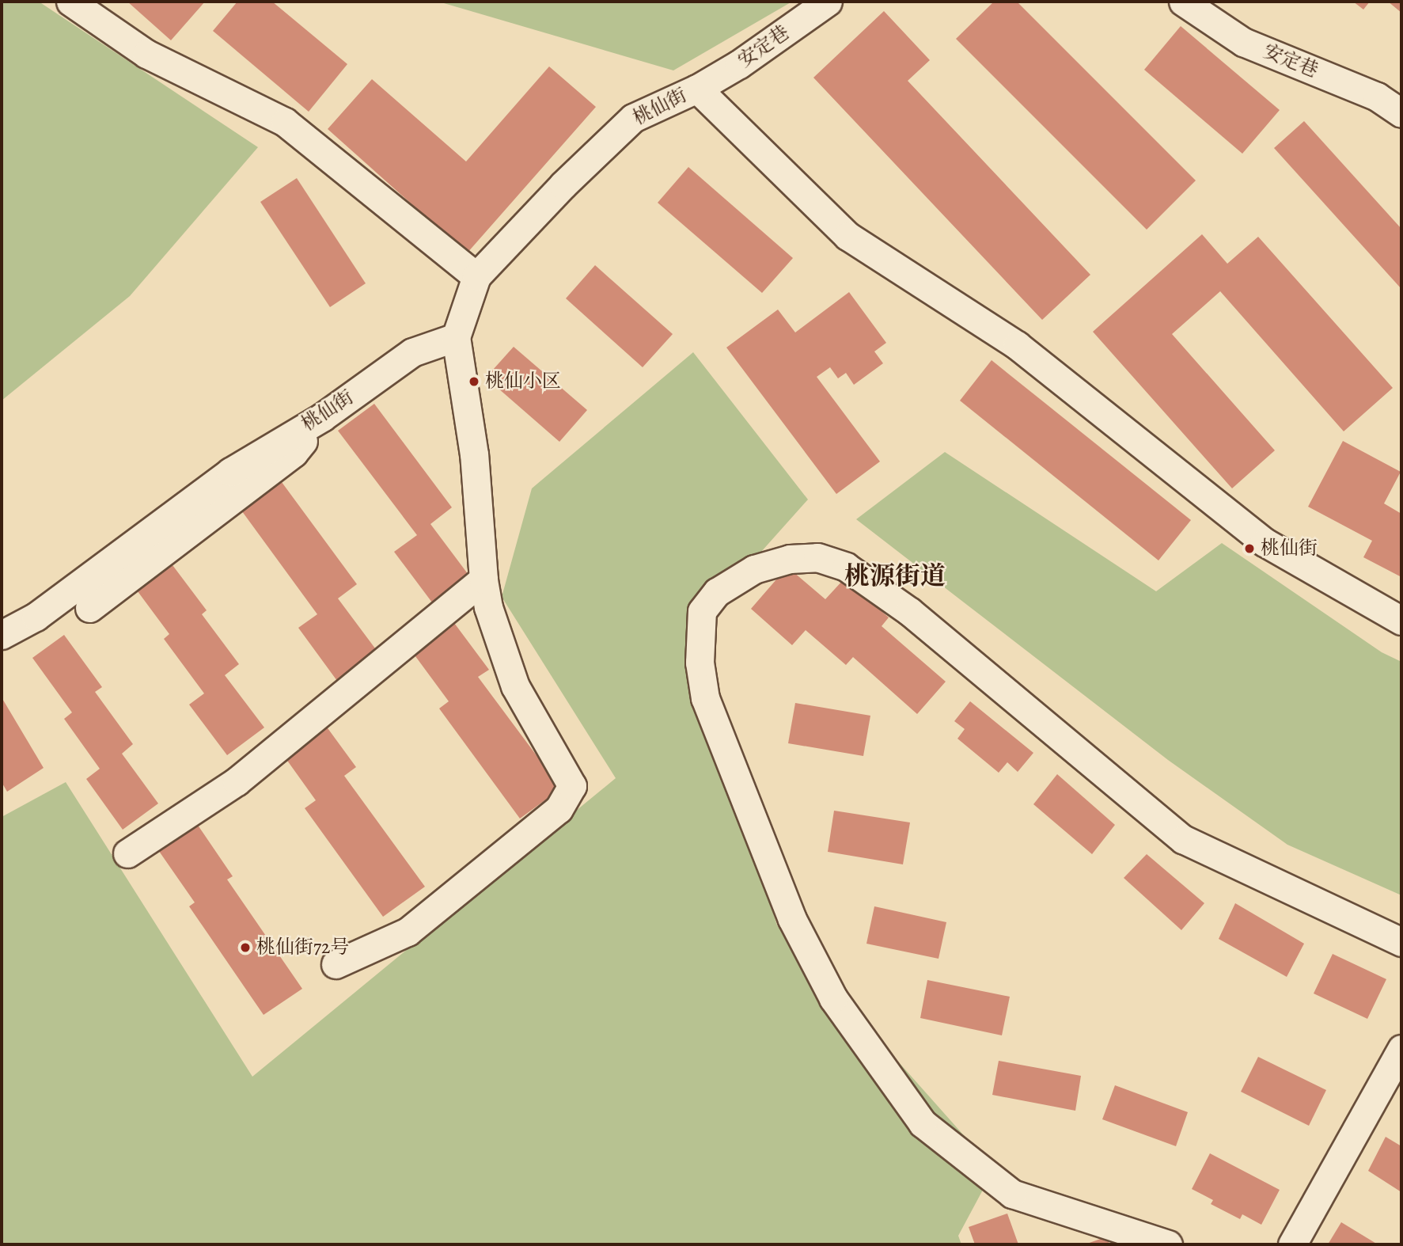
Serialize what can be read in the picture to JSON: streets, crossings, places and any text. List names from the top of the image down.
{
  "streets": {
    "street": ["安定巷", "桃仙街"]
  },
  "crossings": [
    ["安定巷", "桃仙街"]
  ],
  "districts": ["桃源街道"],
  "places": ["桃仙小区", "桃仙街", "桃仙街72号"]
}
